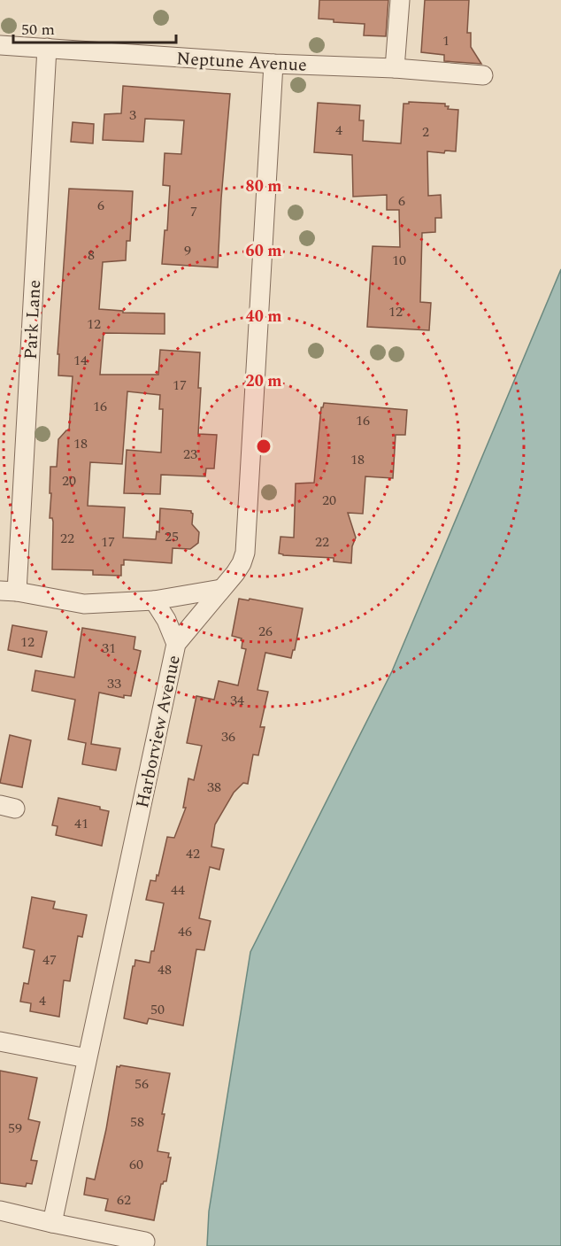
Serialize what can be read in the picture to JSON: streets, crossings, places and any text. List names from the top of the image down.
{
  "streets": {
    "street": ["Neptune Avenue", "Park Lane", "Harborview Avenue"]
  },
  "crossings": [
    ["Neptune Avenue", "Park Lane"],
    ["Neptune Avenue", "Harborview Avenue"]
  ],
  "house_numbers": [
    "1",
    "3",
    "4",
    "2",
    "6",
    "6",
    "7",
    "9",
    "8",
    "10",
    "12",
    "12",
    "14",
    "17",
    "16",
    "16",
    "18",
    "23",
    "18",
    "20",
    "20",
    "25",
    "22",
    "17",
    "22",
    "26",
    "12",
    "31",
    "33",
    "34",
    "36",
    "38",
    "41",
    "42",
    "44",
    "46",
    "47",
    "48",
    "4",
    "50",
    "56",
    "58",
    "59",
    "60",
    "62"
  ],
  "scale_bar": "50 m",
  "rings": [
    "80 m",
    "60 m",
    "40 m",
    "20 m"
  ]
}
